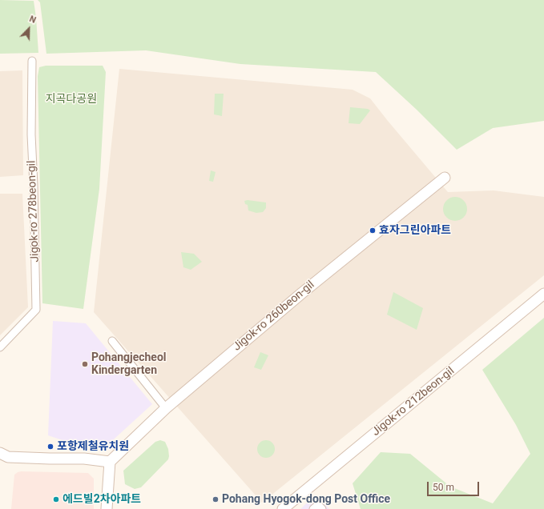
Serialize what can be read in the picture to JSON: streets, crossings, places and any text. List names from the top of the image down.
{
  "streets": {
    "street": ["Jigok-ro 278beon-gil", "Jigok-ro 260beon-gil", "Jigok-ro 212beon-gil"]
  },
  "parks": ["지곡다공원"],
  "places": [
    "효자그린아파트",
    "Pohangjecheol Kindergarten",
    "포항제철유치원",
    "에드빌2차아파트",
    "Pohang Hyogok-dong Post Office"
  ],
  "scale_bar": "50 m",
  "north": "top right"
}
